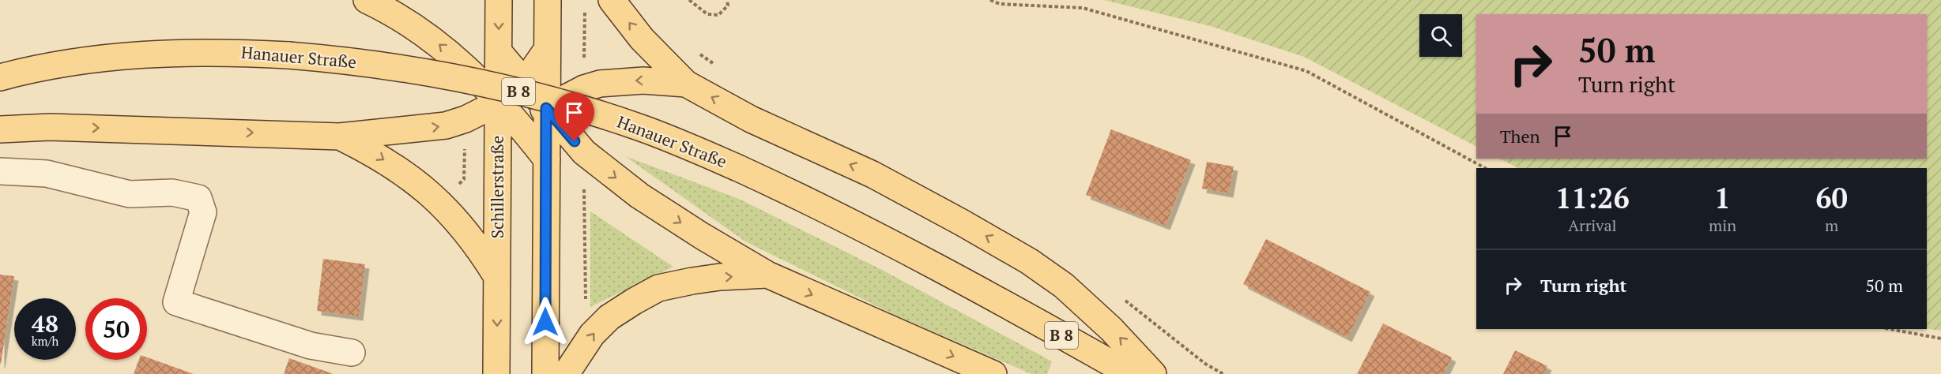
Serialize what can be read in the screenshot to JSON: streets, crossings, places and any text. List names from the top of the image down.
{
  "streets": {
    "main road": ["Hanauer Straße", "B 8", "Schillerstraße"]
  },
  "page": {
    "turn": ["50 m", "Turn right"],
    "then": "Then",
    "eta": [
      "11:26",
      "Arrival",
      "1",
      "min",
      "60",
      "m"
    ],
    "list": [
      {
        "name": "Turn right",
        "value": "50 m"
      }
    ],
    "speed": "48 km/h",
    "limit": "50"
  }
}
